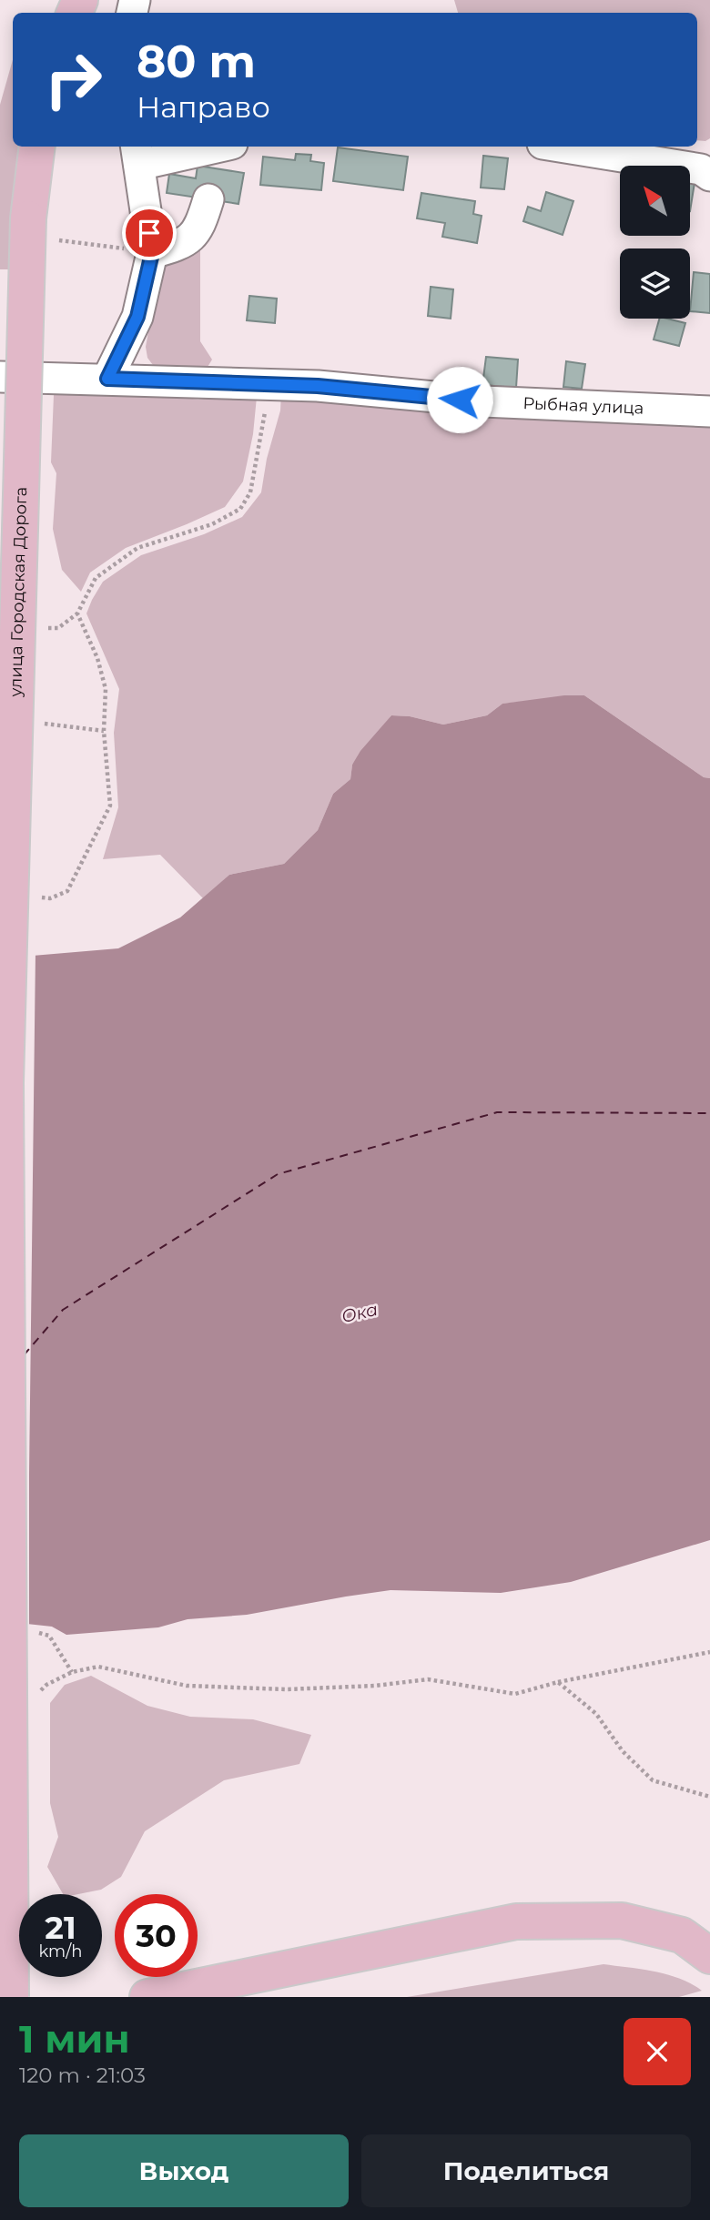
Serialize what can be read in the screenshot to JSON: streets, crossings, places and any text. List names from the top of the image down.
{
  "streets": {
    "main road": ["улица Городская Дорога"],
    "street": ["Рыбная улица"]
  },
  "water": ["Ока"],
  "north": "top left",
  "page": {
    "turn": ["80 m", "Направо"],
    "speed": "21 km/h",
    "limit": "30",
    "heading": ["1 мин", "120 m · 21:03"],
    "buttons": ["Выход", "Поделиться"]
  }
}
